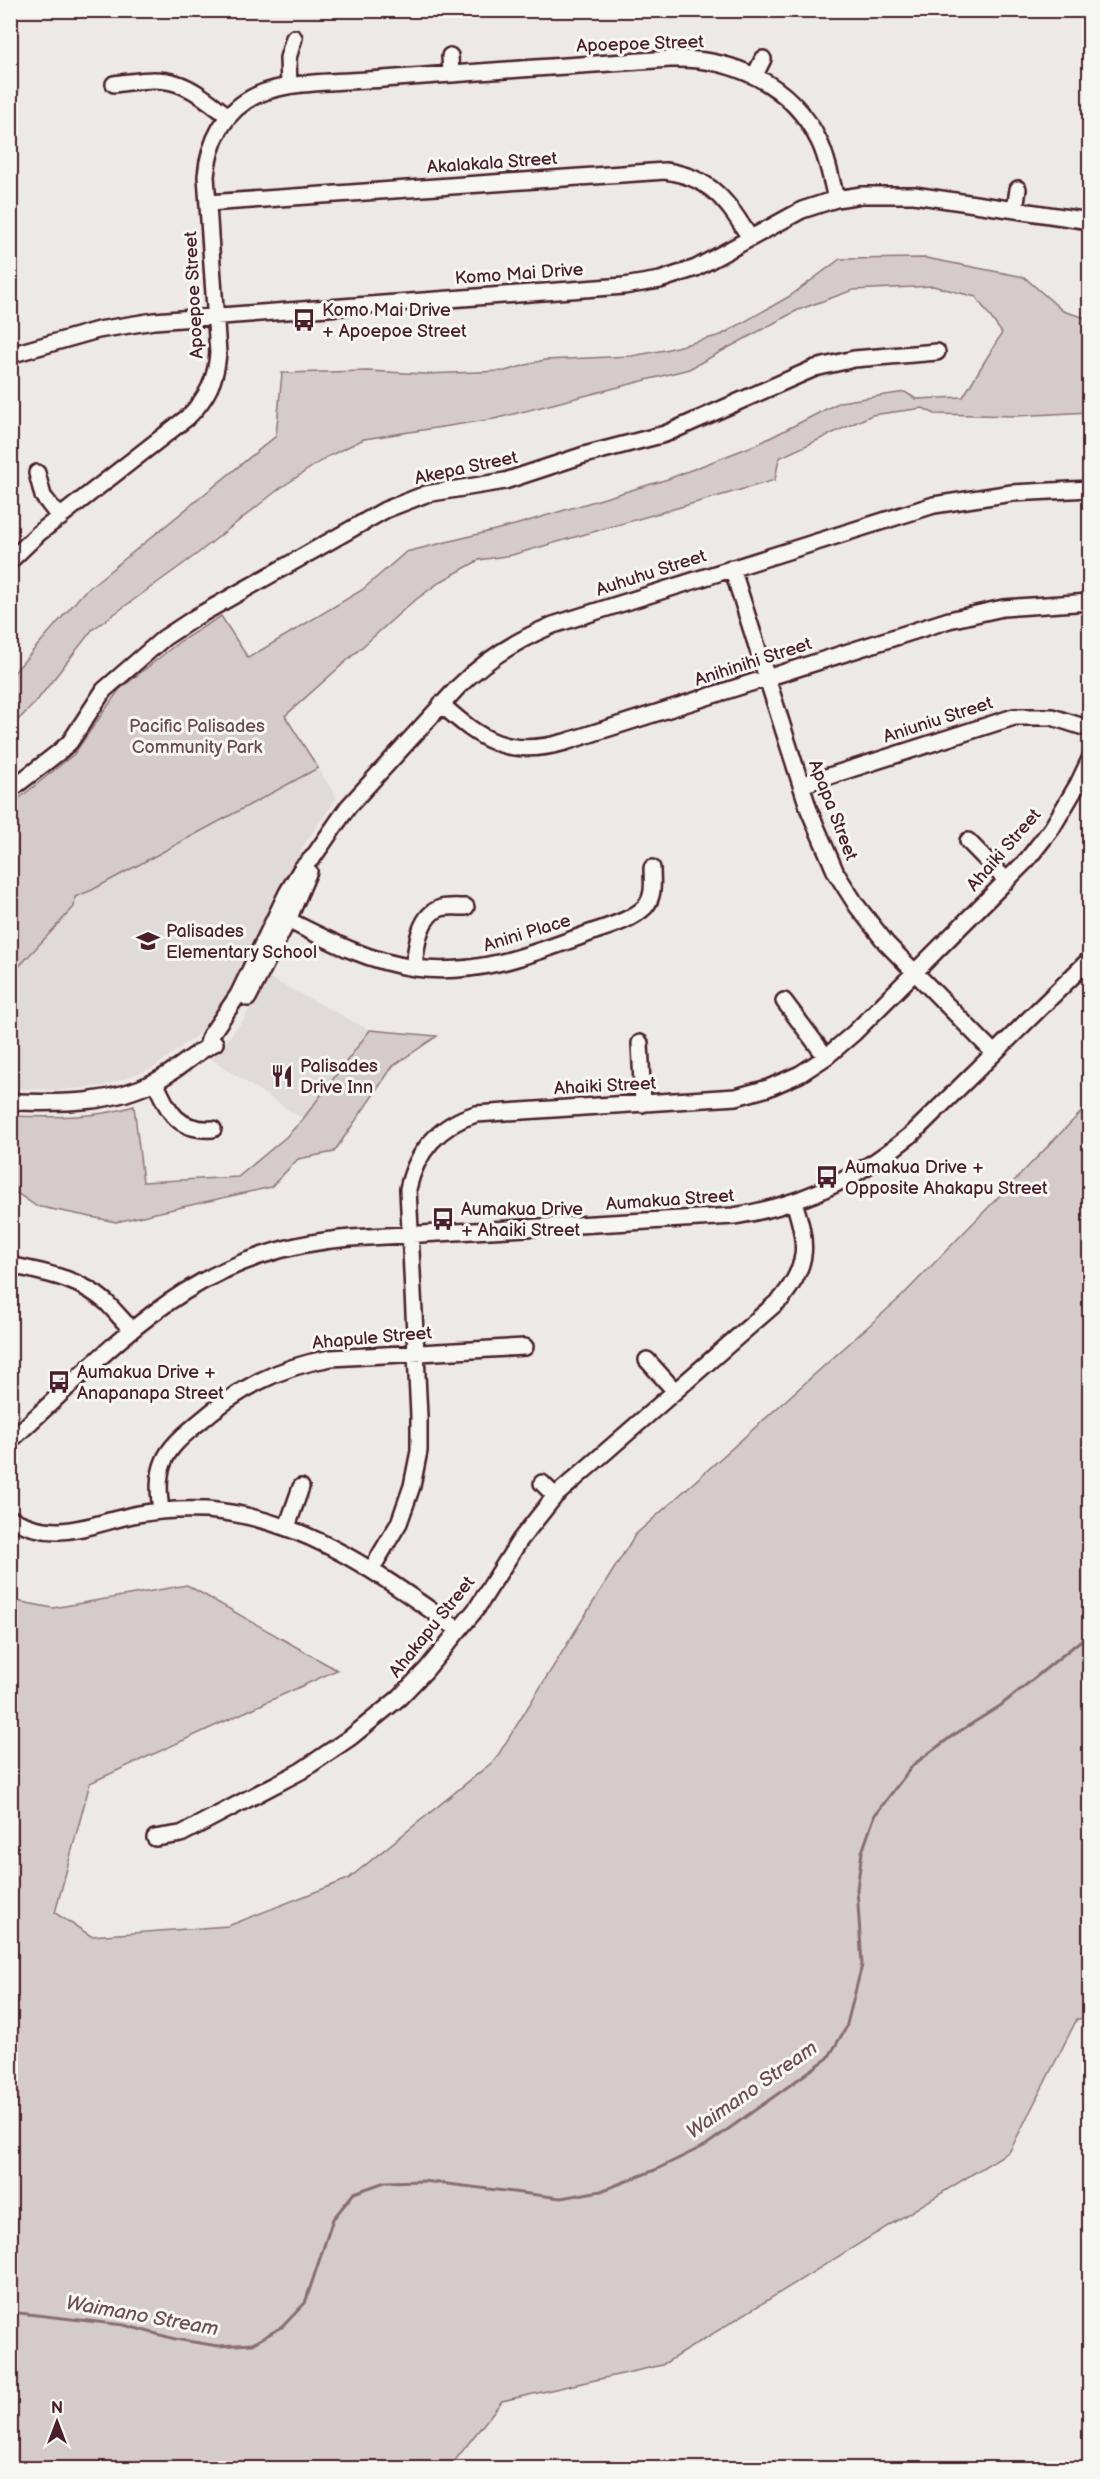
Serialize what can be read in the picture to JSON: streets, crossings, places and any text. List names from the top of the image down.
{
  "streets": {
    "street": [
      "Apoepoe Street",
      "Akalakala Street",
      "Komo Mai Drive",
      "Akepa Street",
      "Auhuhu Street",
      "Anihinihi Street",
      "Aniuniu Street",
      "Apapa Street",
      "Ahaiki Street",
      "Anini Place",
      "Aumakua Street",
      "Ahapule Street",
      "Ahakapu Street"
    ]
  },
  "crossings": [
    ["Apoepoe Street", "Akalakala Street"],
    ["Apoepoe Street", "Komo Mai Drive"],
    ["Akalakala Street", "Komo Mai Drive"],
    ["Auhuhu Street", "Anihinihi Street"],
    ["Auhuhu Street", "Apapa Street"],
    ["Auhuhu Street", "Anini Place"],
    ["Anihinihi Street", "Apapa Street"],
    ["Aniuniu Street", "Apapa Street"],
    ["Apapa Street", "Ahaiki Street"],
    ["Apapa Street", "Aumakua Street"],
    ["Ahaiki Street", "Aumakua Street"],
    ["Ahaiki Street", "Ahapule Street"],
    ["Aumakua Street", "Ahakapu Street"]
  ],
  "water": ["Waimano Stream"],
  "parks": ["Pacific Palisades Community Park"],
  "places": {
    "bus stop": [
      "Komo Mai Drive + Apoepoe Street",
      "Aumakua Drive + Opposite Ahakapu Street",
      "Aumakua Drive + Ahaiki Street",
      "Aumakua Drive + Anapanapa Street"
    ],
    "school or university": ["Palisades Elementary School"],
    "restaurant": ["Palisades Drive Inn"]
  },
  "north": "top"
}
